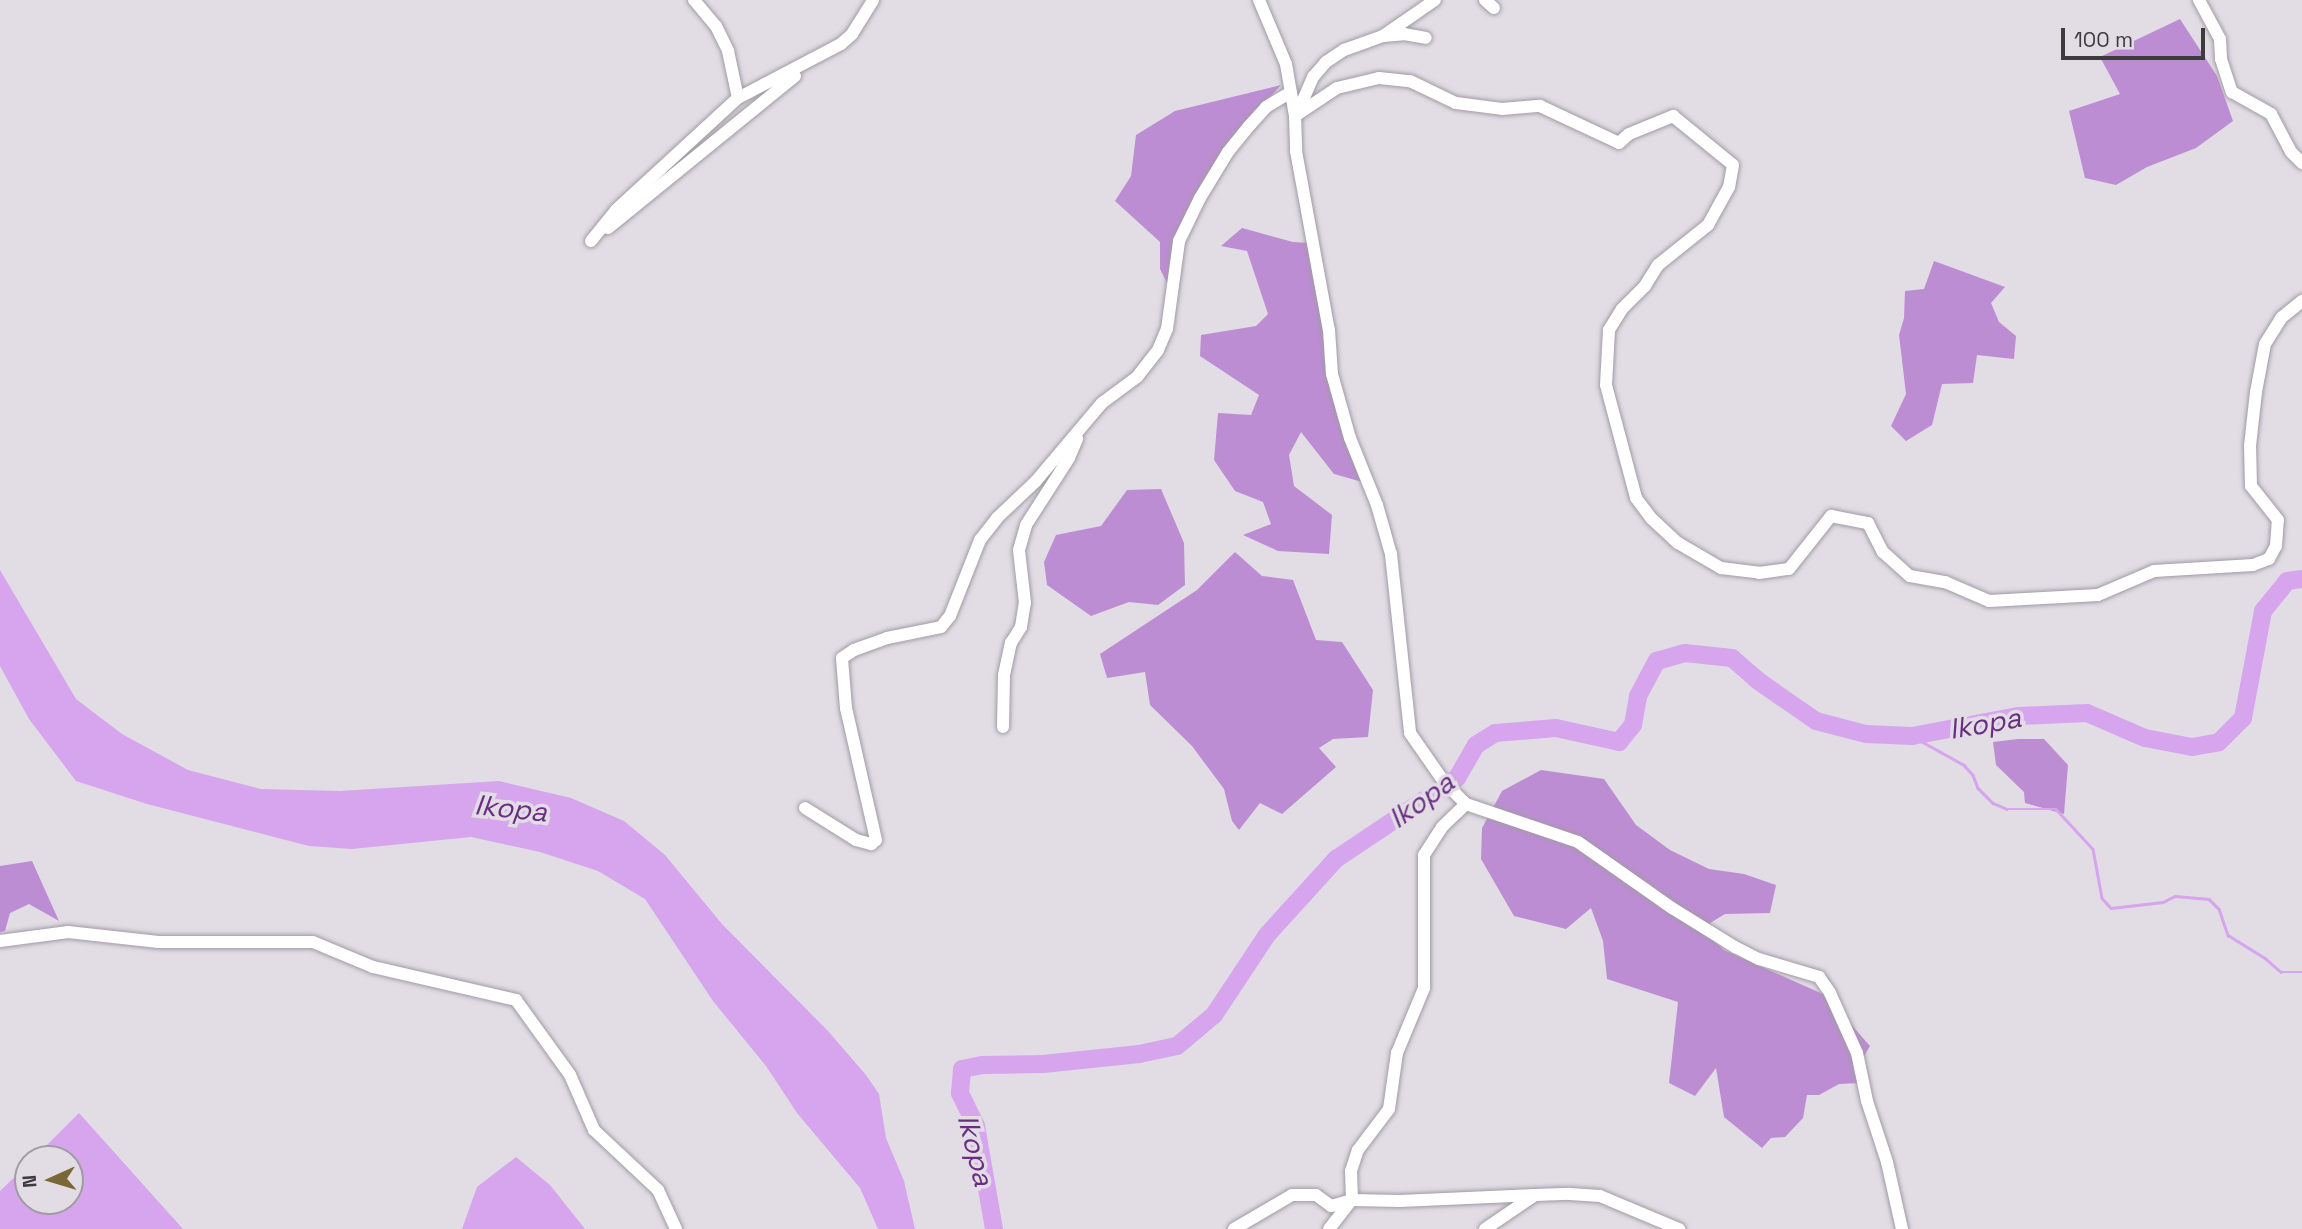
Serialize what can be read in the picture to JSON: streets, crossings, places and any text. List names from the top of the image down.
{
  "water": ["Ikopa"],
  "scale_bar": "100 m",
  "north": "left"
}
